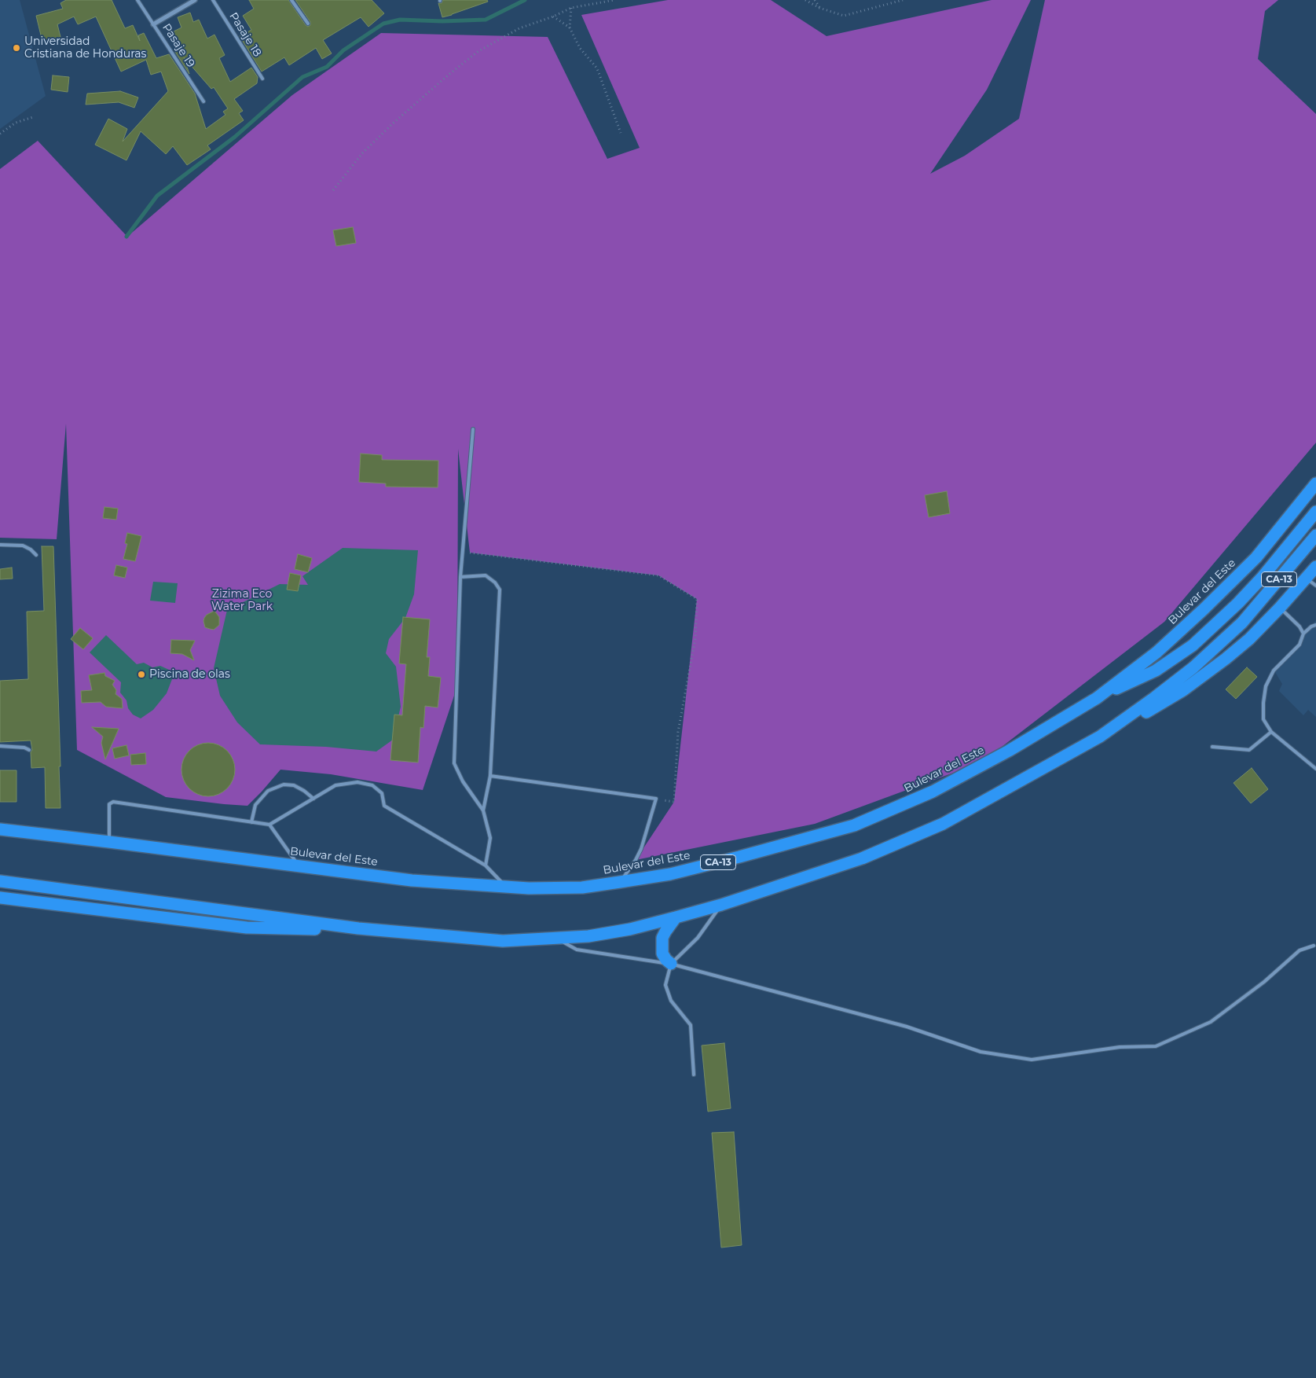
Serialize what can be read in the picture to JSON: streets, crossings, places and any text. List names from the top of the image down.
{
  "streets": {
    "highway": ["CA-13", "Bulevar del Este"],
    "lane": ["Pasaje 18", "Pasaje 19"]
  },
  "parks": ["Zizima Eco Water Park"],
  "places": ["Universidad Cristiana de Honduras", "Piscina de olas"]
}
